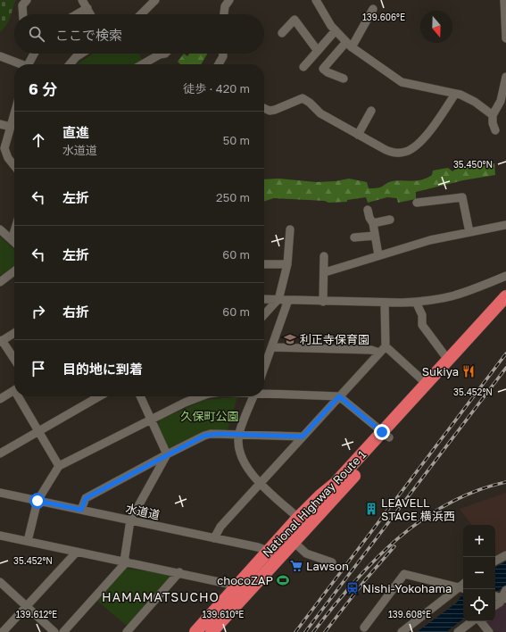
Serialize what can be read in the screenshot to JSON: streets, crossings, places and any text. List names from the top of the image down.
{
  "streets": {
    "highway": ["National Highway Route 1"],
    "street": ["水道道"]
  },
  "crossings": [
    ["National Highway Route 1", "水道道"]
  ],
  "districts": ["HAMAMATSUCHO"],
  "parks": ["久保町公園"],
  "places": {
    "school or university": ["利正寺保育園"],
    "restaurant": ["Sukiya"],
    "building": ["LEAVELL STAGE 横浜西"],
    "supermarket": ["Lawson"],
    "sports": ["chocoZAP"],
    "station": ["Nishi-Yokohama"]
  },
  "north": "bottom",
  "page": {
    "search": "ここで検索",
    "heading": ["6 分", "徒歩 · 420 m"],
    "list": [
      ["直進", "水道道", "50 m"],
      ["左折", "250 m"],
      ["左折", "60 m"],
      ["右折", "60 m"],
      "目的地に到着"
    ],
    "map_buttons": ["+", "−"]
  },
  "coordinates": [
    "139.606°E",
    "35.450°N",
    "35.452°N",
    "139.612°E",
    "139.610°E",
    "139.608°E"
  ]
}
